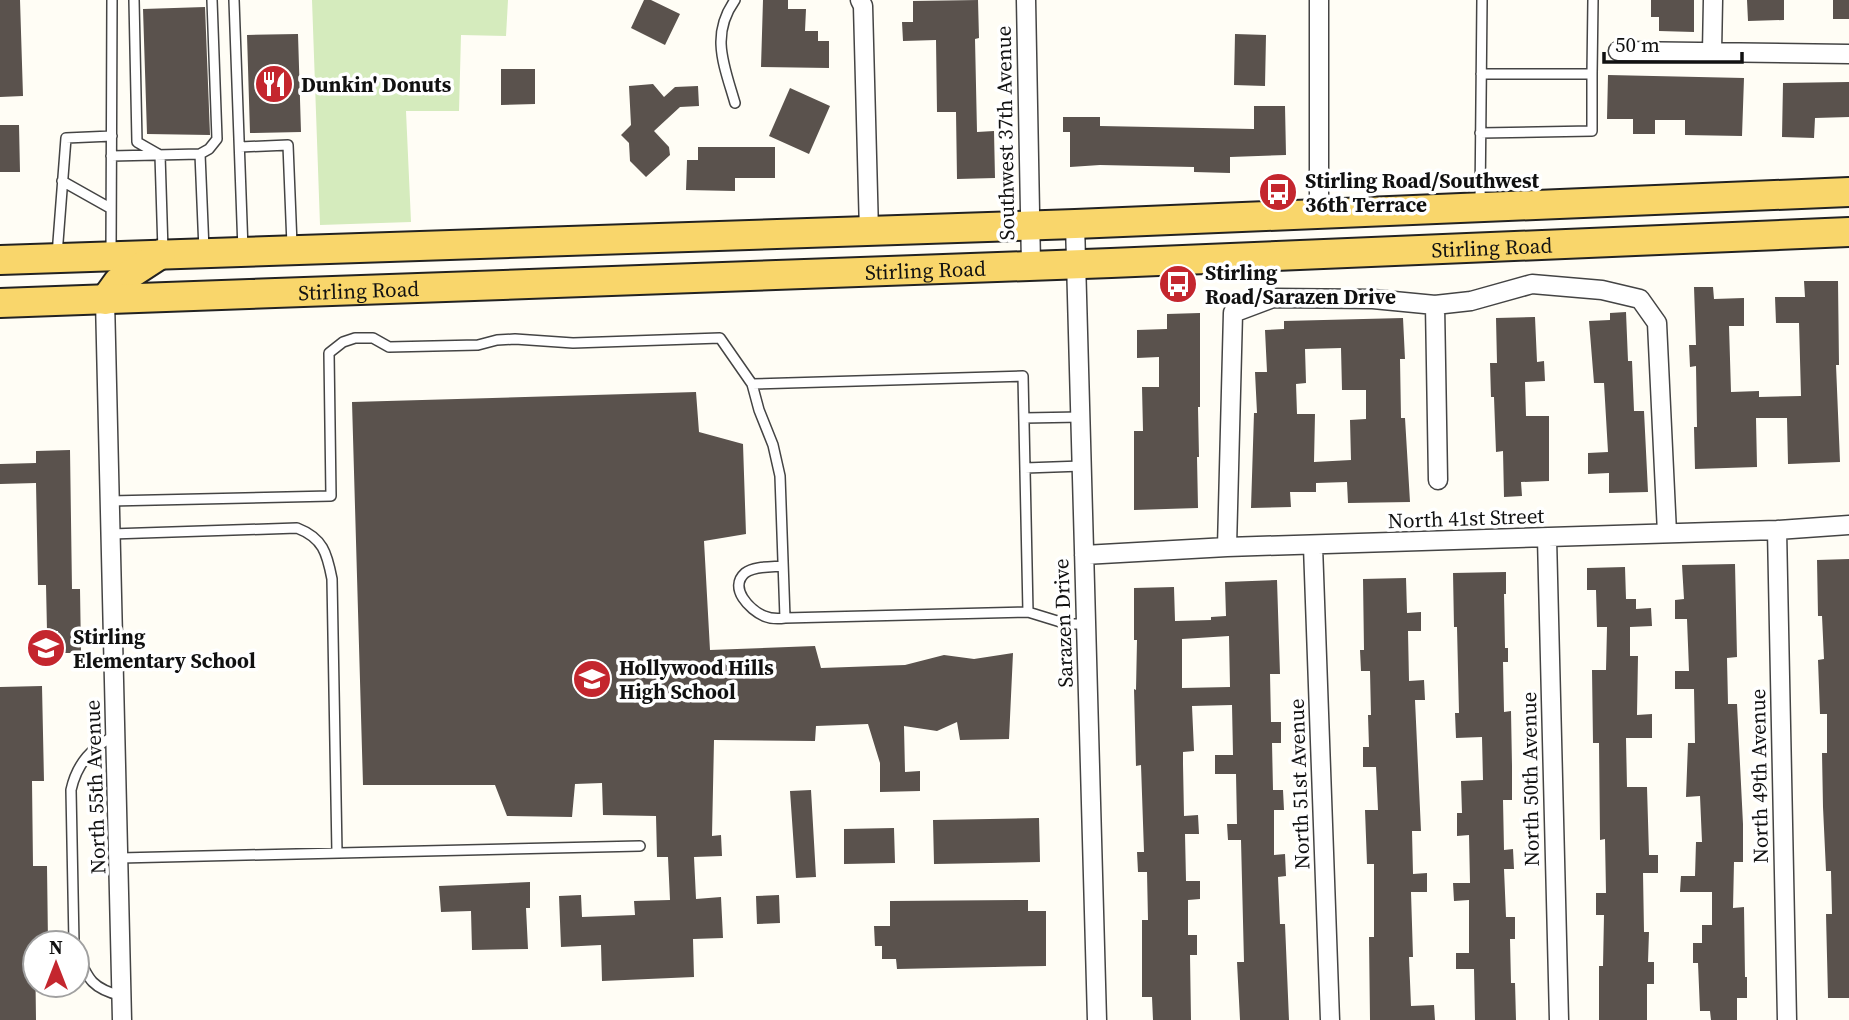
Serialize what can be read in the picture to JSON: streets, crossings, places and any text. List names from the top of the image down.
{
  "streets": {
    "main road": ["Stirling Road"],
    "street": [
      "Southwest 37th Avenue",
      "North 41st Street",
      "Sarazen Drive",
      "North 49th Avenue",
      "North 50th Avenue",
      "North 51st Avenue",
      "North 55th Avenue"
    ]
  },
  "crossings": [
    ["Southwest 37th Avenue", "Stirling Road"],
    ["Stirling Road", "Sarazen Drive"],
    ["Stirling Road", "North 55th Avenue"],
    ["North 41st Street", "Sarazen Drive"],
    ["North 41st Street", "North 49th Avenue"],
    ["North 41st Street", "North 50th Avenue"],
    ["North 41st Street", "North 51st Avenue"]
  ],
  "places": {
    "restaurant": ["Dunkin' Donuts"],
    "bus stop": ["Stirling Road/Southwest 36th Terrace", "Stirling Road/Sarazen Drive"],
    "school or university": ["Stirling Elementary School", "Hollywood Hills High School"]
  },
  "scale_bar": "50 m",
  "north": "top"
}
